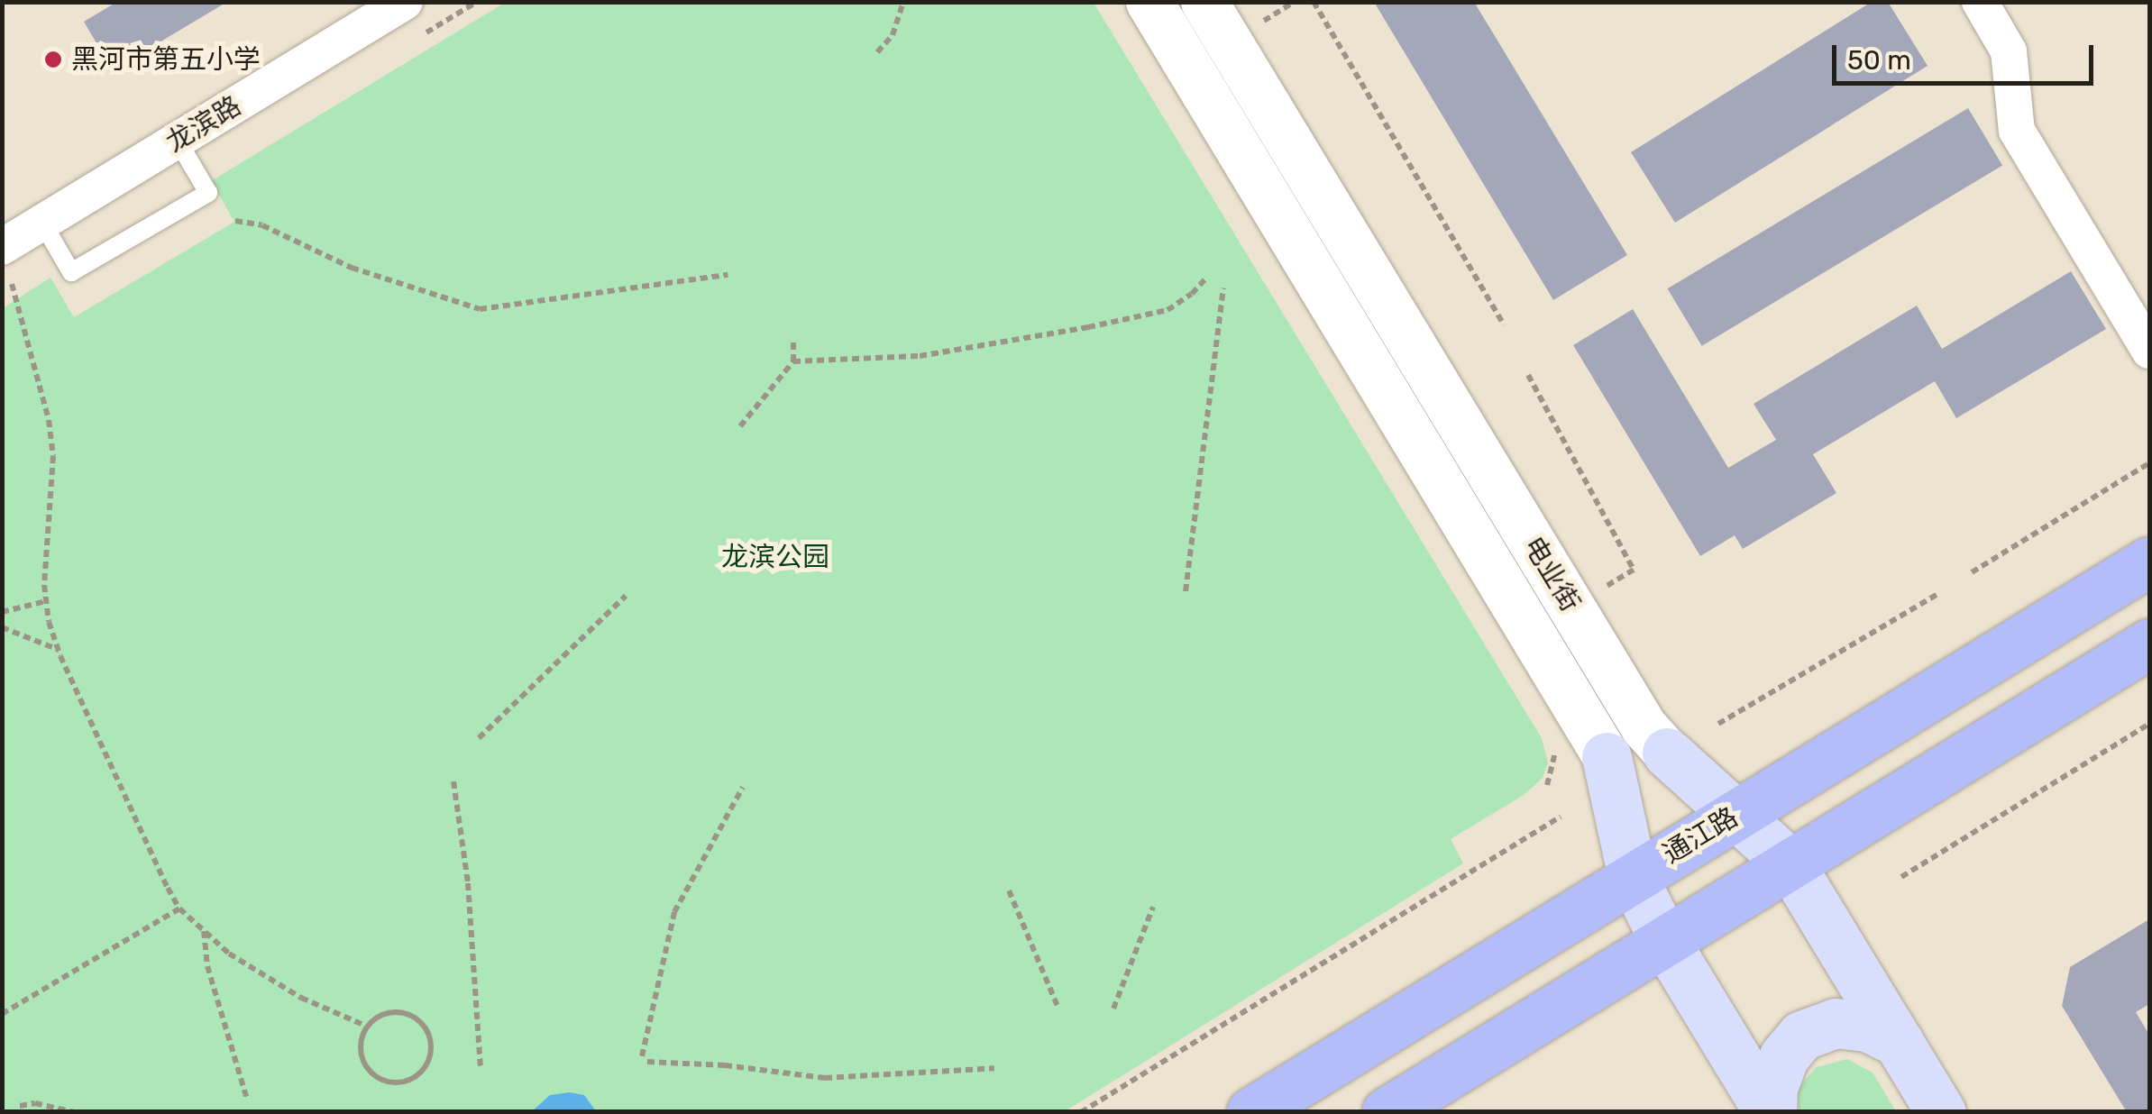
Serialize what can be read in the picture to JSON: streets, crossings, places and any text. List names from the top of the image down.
{
  "streets": {
    "main road": ["电业街", "通江路"],
    "street": ["龙滨路"]
  },
  "crossings": [
    ["电业街", "通江路"]
  ],
  "parks": ["龙滨公园"],
  "places": ["黑河市第五小学"],
  "scale_bar": "50 m"
}
